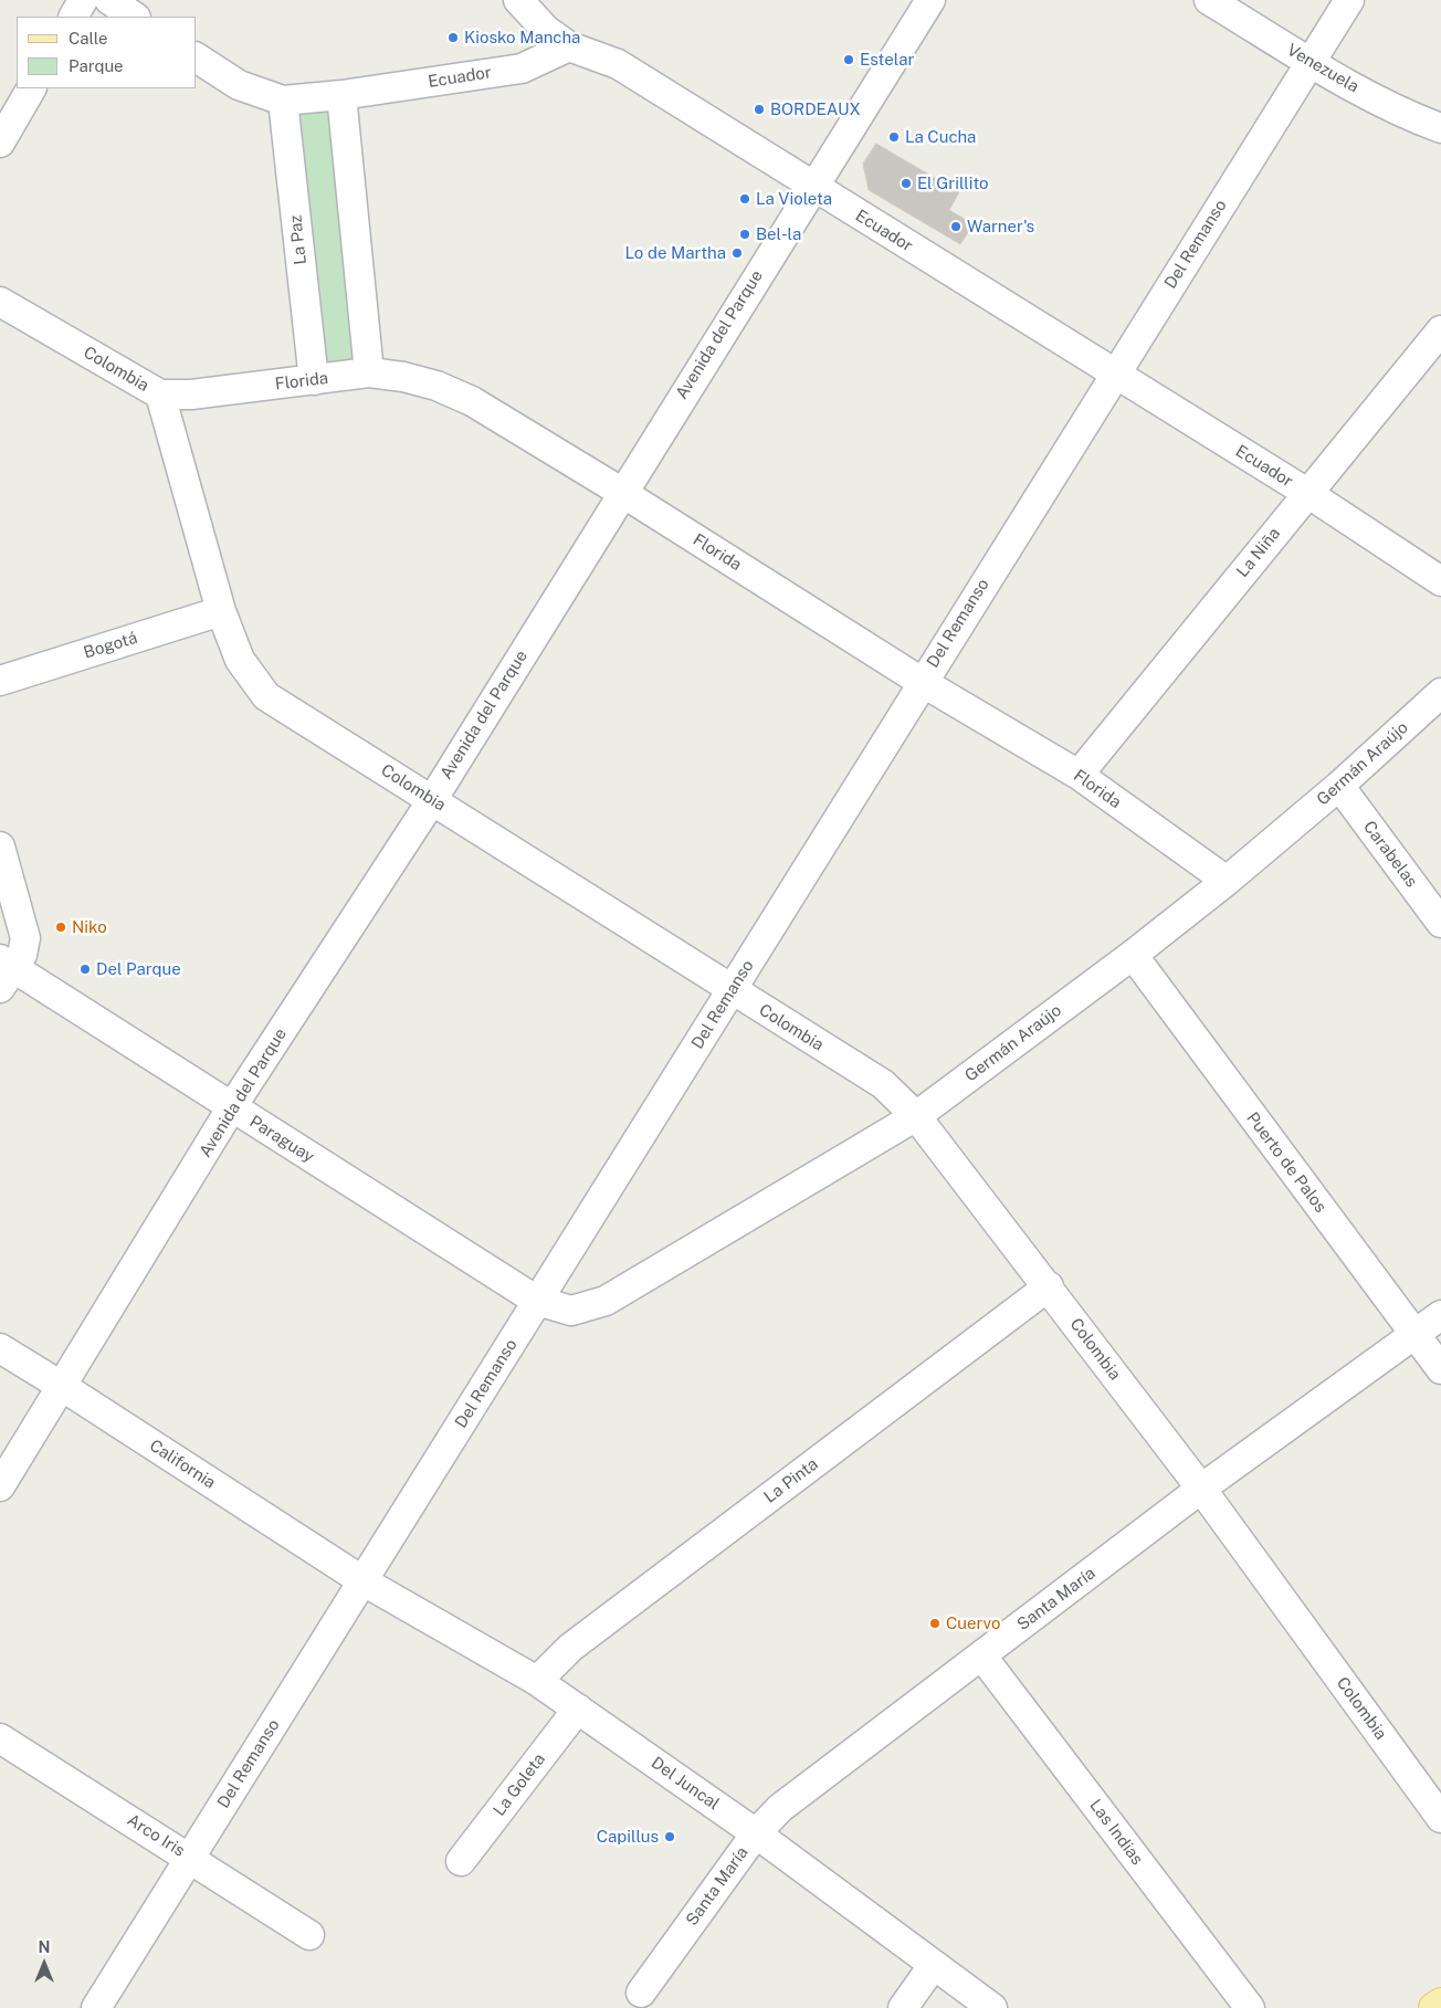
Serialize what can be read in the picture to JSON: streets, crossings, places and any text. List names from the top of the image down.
{
  "streets": {
    "street": [
      "Venezuela",
      "Ecuador",
      "La Paz",
      "Del Remanso",
      "Avenida del Parque",
      "Colombia",
      "Florida",
      "La Niña",
      "Bogotá",
      "Germán Araújo",
      "Carabelas",
      "Paraguay",
      "Puerto de Palos",
      "California",
      "La Pinta",
      "Santa María",
      "Del Juncal",
      "La Goleta",
      "Las Indias",
      "Arco Iris"
    ]
  },
  "crossings": [
    ["Venezuela", "Del Remanso"],
    ["Ecuador", "La Paz"],
    ["Ecuador", "Del Remanso"],
    ["Ecuador", "Avenida del Parque"],
    ["Ecuador", "La Niña"],
    ["La Paz", "Florida"],
    ["Del Remanso", "Colombia"],
    ["Del Remanso", "Florida"],
    ["Del Remanso", "Germán Araújo"],
    ["Del Remanso", "Paraguay"],
    ["Del Remanso", "California"],
    ["Del Remanso", "Del Juncal"],
    ["Del Remanso", "Arco Iris"],
    ["Avenida del Parque", "Colombia"],
    ["Avenida del Parque", "Florida"],
    ["Avenida del Parque", "Paraguay"],
    ["Avenida del Parque", "California"],
    ["Colombia", "Florida"],
    ["Colombia", "Bogotá"],
    ["Colombia", "Germán Araújo"],
    ["Colombia", "La Pinta"],
    ["Colombia", "Santa María"],
    ["Florida", "La Niña"],
    ["Florida", "Germán Araújo"],
    ["Germán Araújo", "Carabelas"],
    ["Germán Araújo", "Paraguay"],
    ["Germán Araújo", "Puerto de Palos"],
    ["Puerto de Palos", "Santa María"],
    ["California", "Del Juncal"],
    ["La Pinta", "Del Juncal"],
    ["Santa María", "Del Juncal"],
    ["Santa María", "Las Indias"],
    ["Del Juncal", "La Goleta"]
  ],
  "places": [
    "Kiosko Mancha",
    "Estelar",
    "BORDEAUX",
    "La Cucha",
    "El Grillito",
    "La Violeta",
    "Warner's",
    "Bel-la",
    "Lo de Martha",
    "Niko",
    "Del Parque",
    "Cuervo",
    "Capillus"
  ],
  "legend": ["Calle", "Parque"],
  "north": "top"
}
